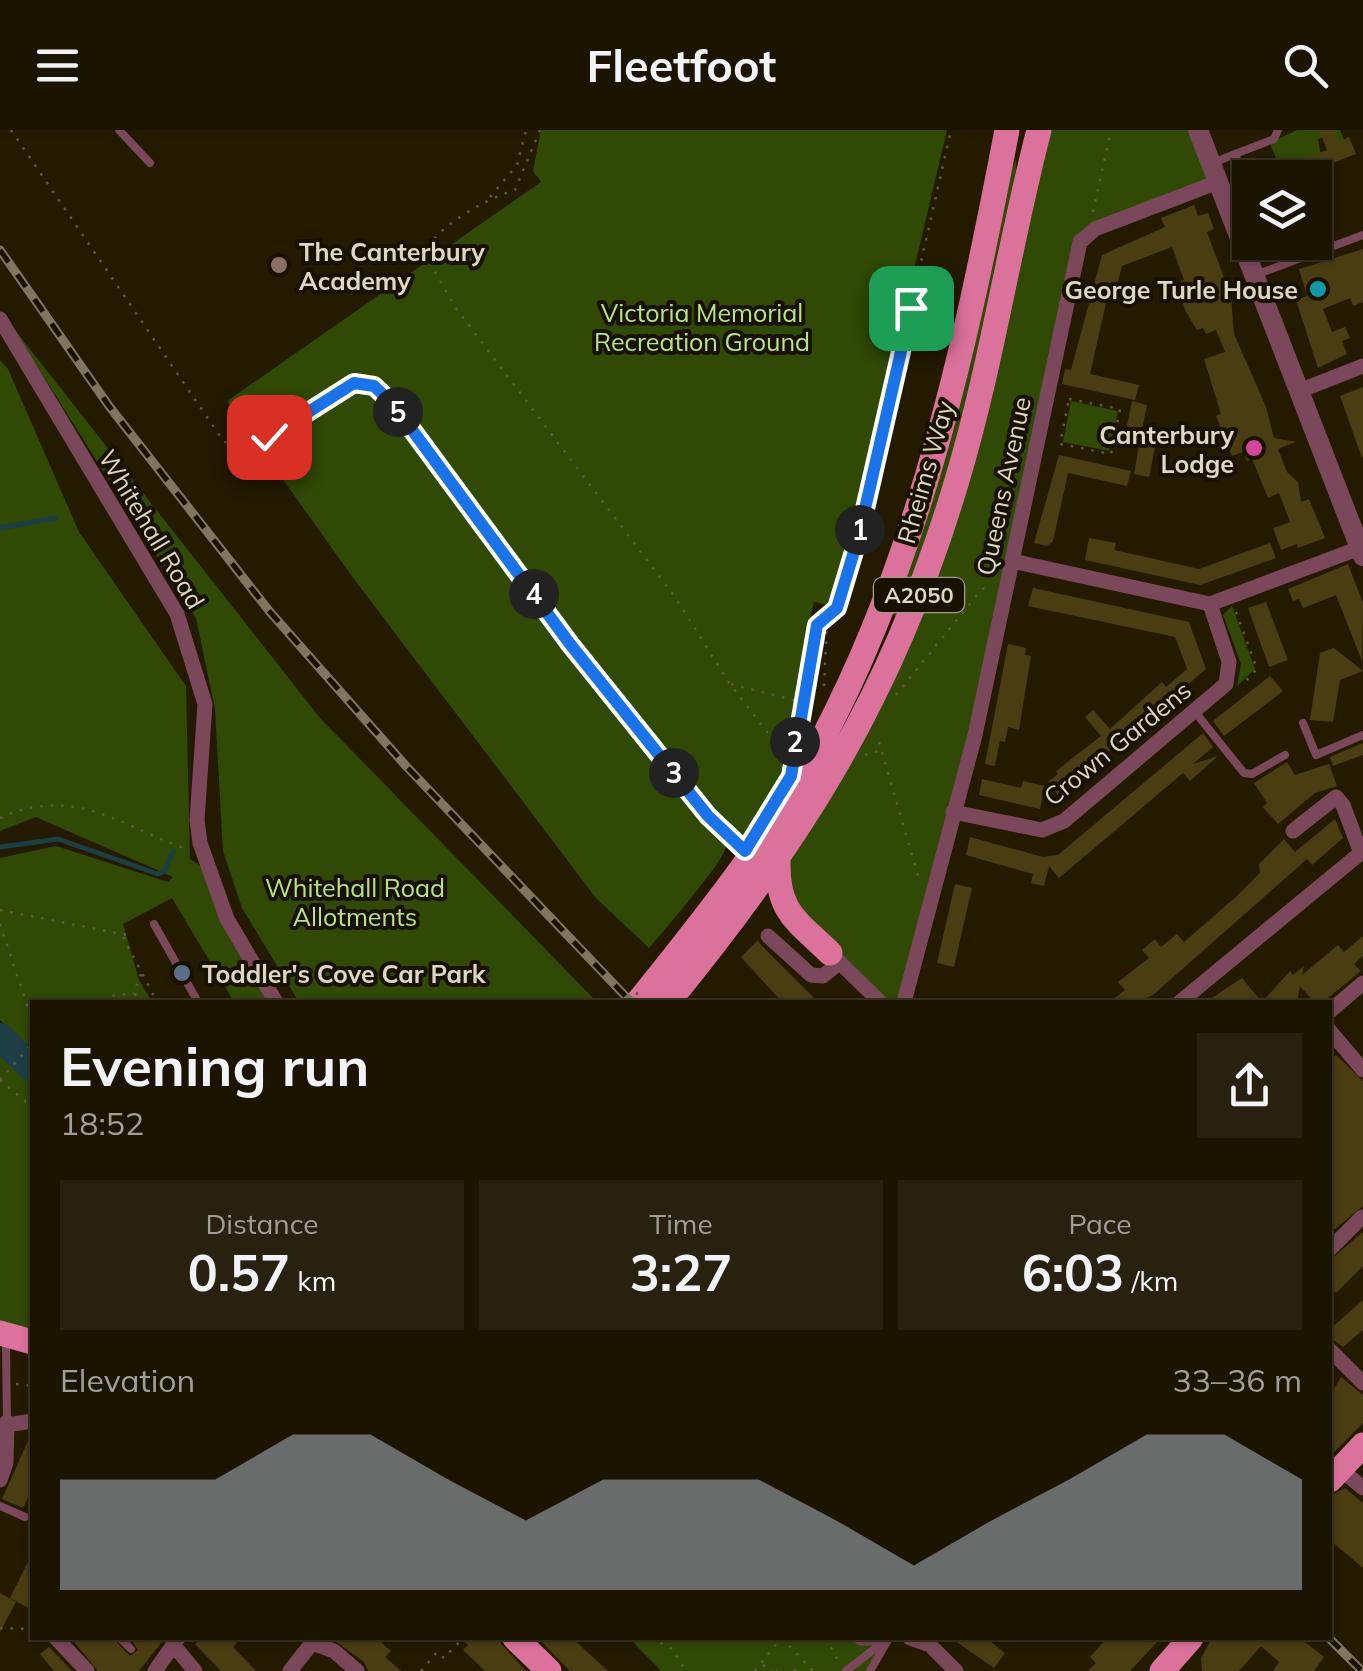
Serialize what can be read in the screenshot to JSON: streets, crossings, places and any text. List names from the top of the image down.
{
  "streets": {
    "main road": ["Rheims Way", "A2050"],
    "street": ["Queens Avenue", "Whitehall Road", "Crown Gardens"]
  },
  "crossings": [
    ["Queens Avenue", "Crown Gardens"]
  ],
  "parks": ["Victoria Memorial Recreation Ground", "Whitehall Road Allotments"],
  "places": [
    "The Canterbury Academy",
    "George Turle House",
    "Canterbury Lodge",
    "Toddler's Cove Car Park"
  ],
  "page": {
    "header": "Fleetfoot",
    "pins": [
      "5",
      "1",
      "4",
      "2",
      "3"
    ],
    "heading": ["Evening run", "18:52"],
    "stats": [
      ["Distance", "0.57 km"],
      ["Time", "3:27"],
      ["Pace", "6:03 /km"]
    ],
    "chart": ["Elevation", "33–36 m"]
  }
}
